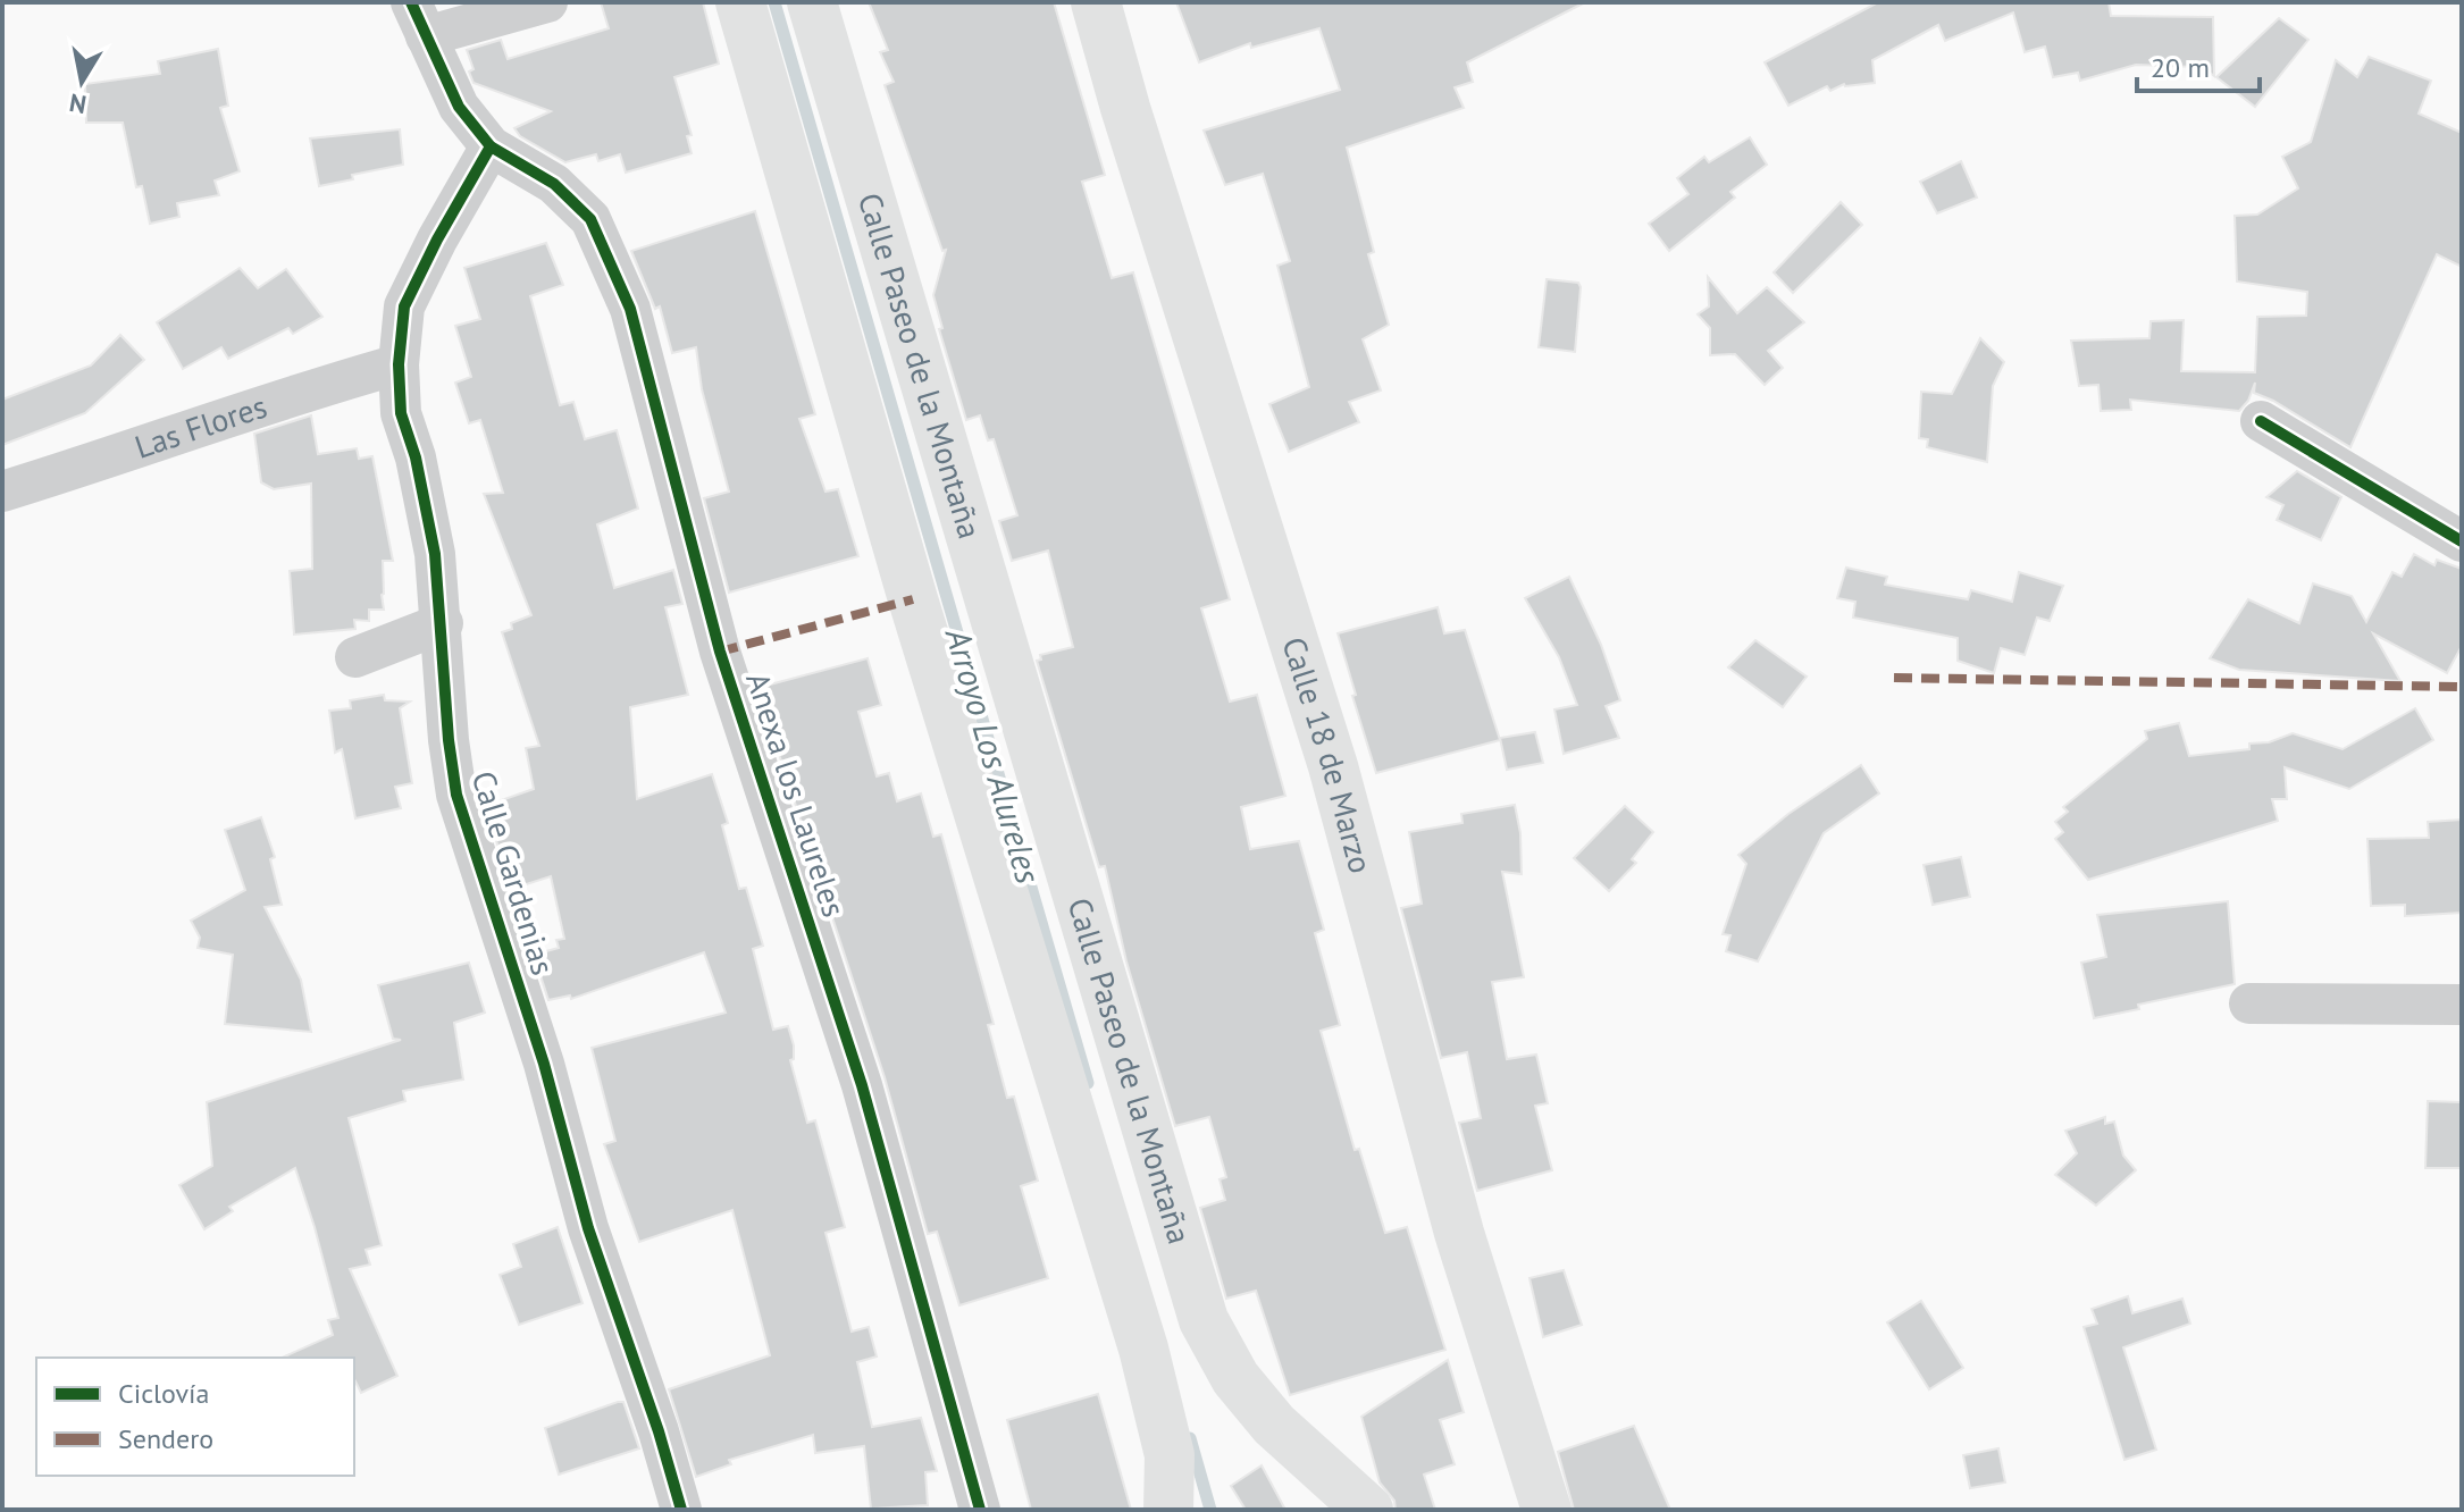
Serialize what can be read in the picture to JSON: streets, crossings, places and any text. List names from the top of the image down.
{
  "streets": {
    "main road": ["Calle Paseo de la Montaña", "Calle 18 de Marzo"],
    "street": ["Las Flores", "Anexa los Laureles", "Calle Gardenias"]
  },
  "crossings": [
    ["Las Flores", "Calle Gardenias"],
    ["Anexa los Laureles", "Calle Gardenias"]
  ],
  "water": ["Arroyo Los Alureles"],
  "legend": ["Ciclovía", "Sendero"],
  "scale_bar": "20 m",
  "north": "bottom"
}
